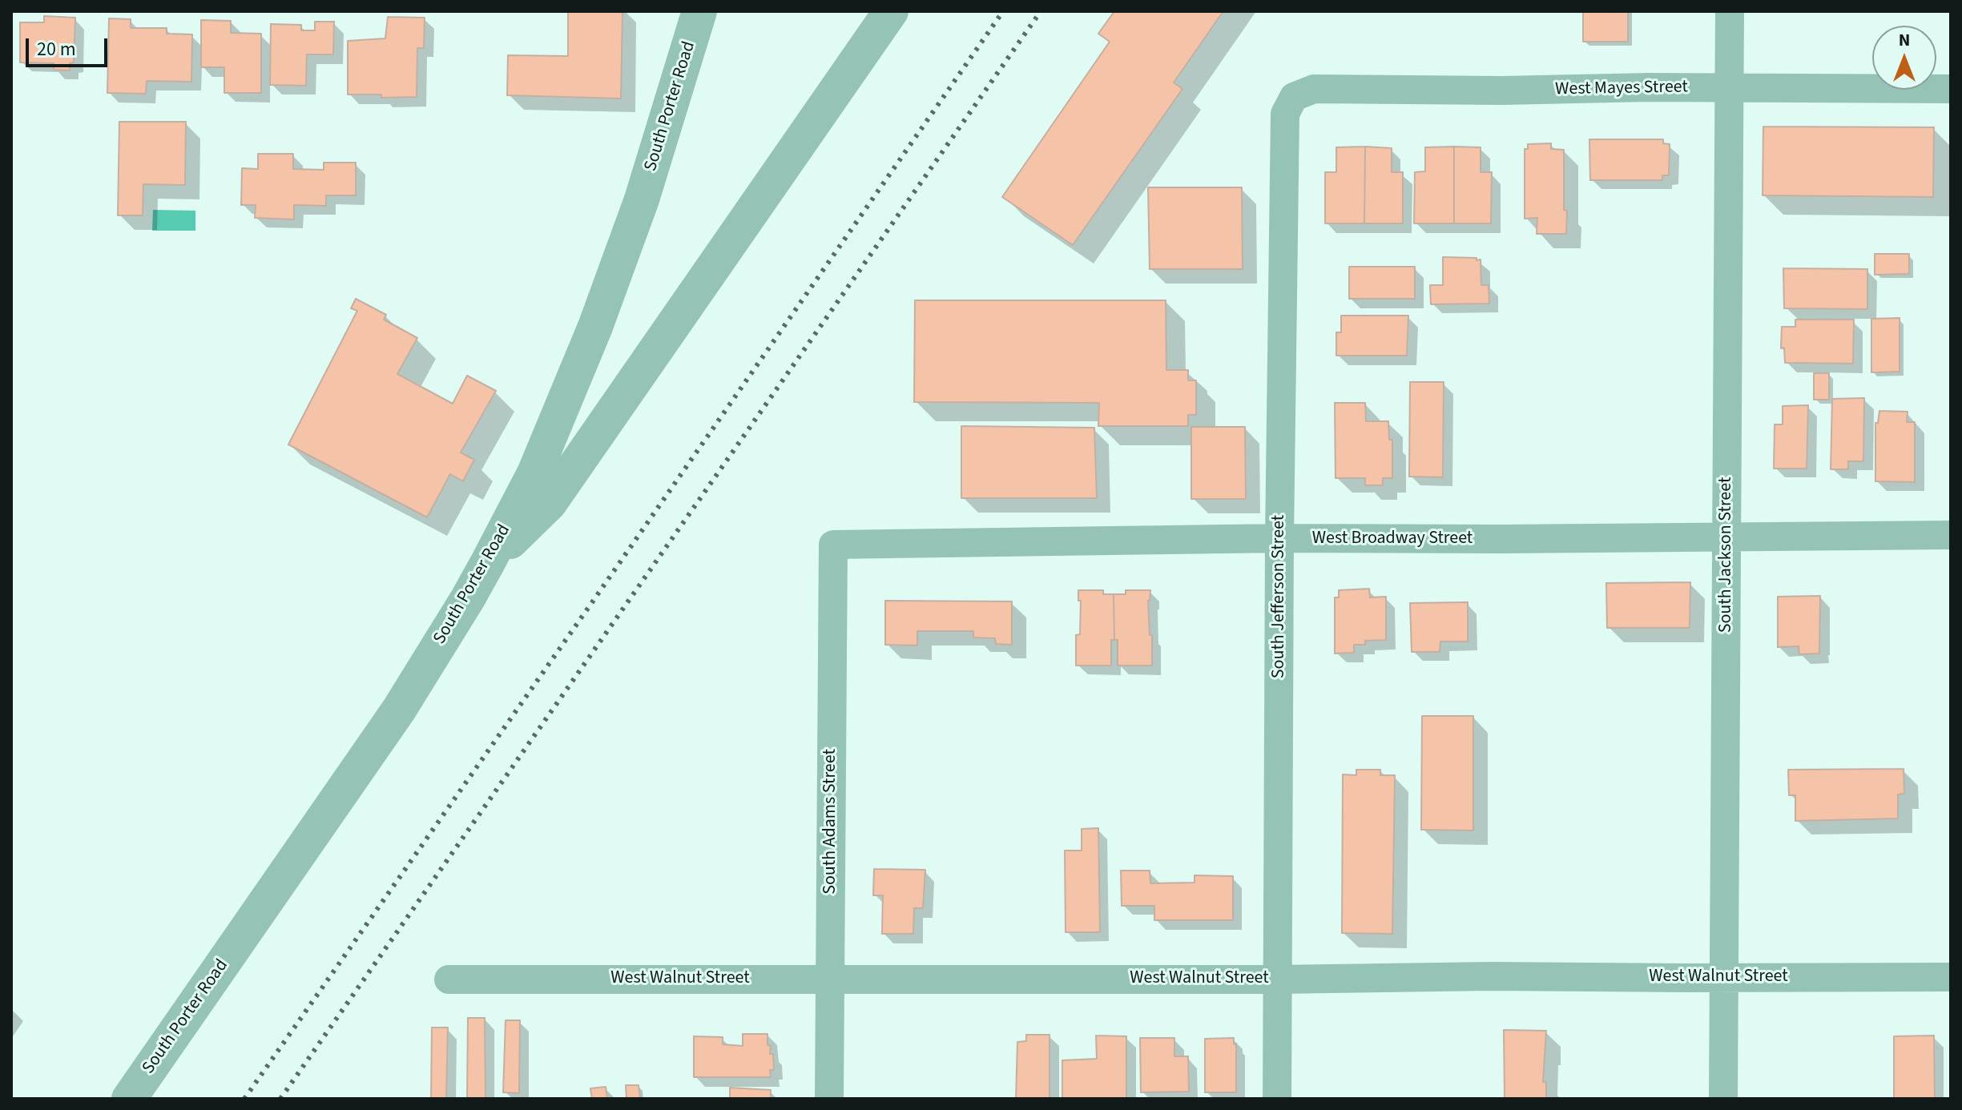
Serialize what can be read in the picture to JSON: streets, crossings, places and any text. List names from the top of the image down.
{
  "streets": {
    "street": [
      "West Mayes Street",
      "South Porter Road",
      "West Broadway Street",
      "South Jackson Street",
      "South Jefferson Street",
      "South Adams Street",
      "West Walnut Street"
    ]
  },
  "crossings": [
    ["West Mayes Street", "South Jackson Street"],
    ["West Mayes Street", "South Jefferson Street"],
    ["West Broadway Street", "South Jackson Street"],
    ["West Broadway Street", "South Jefferson Street"],
    ["West Broadway Street", "South Adams Street"],
    ["South Jackson Street", "West Walnut Street"],
    ["South Jefferson Street", "West Walnut Street"],
    ["South Adams Street", "West Walnut Street"]
  ],
  "scale_bar": "20 m",
  "north": "top"
}
